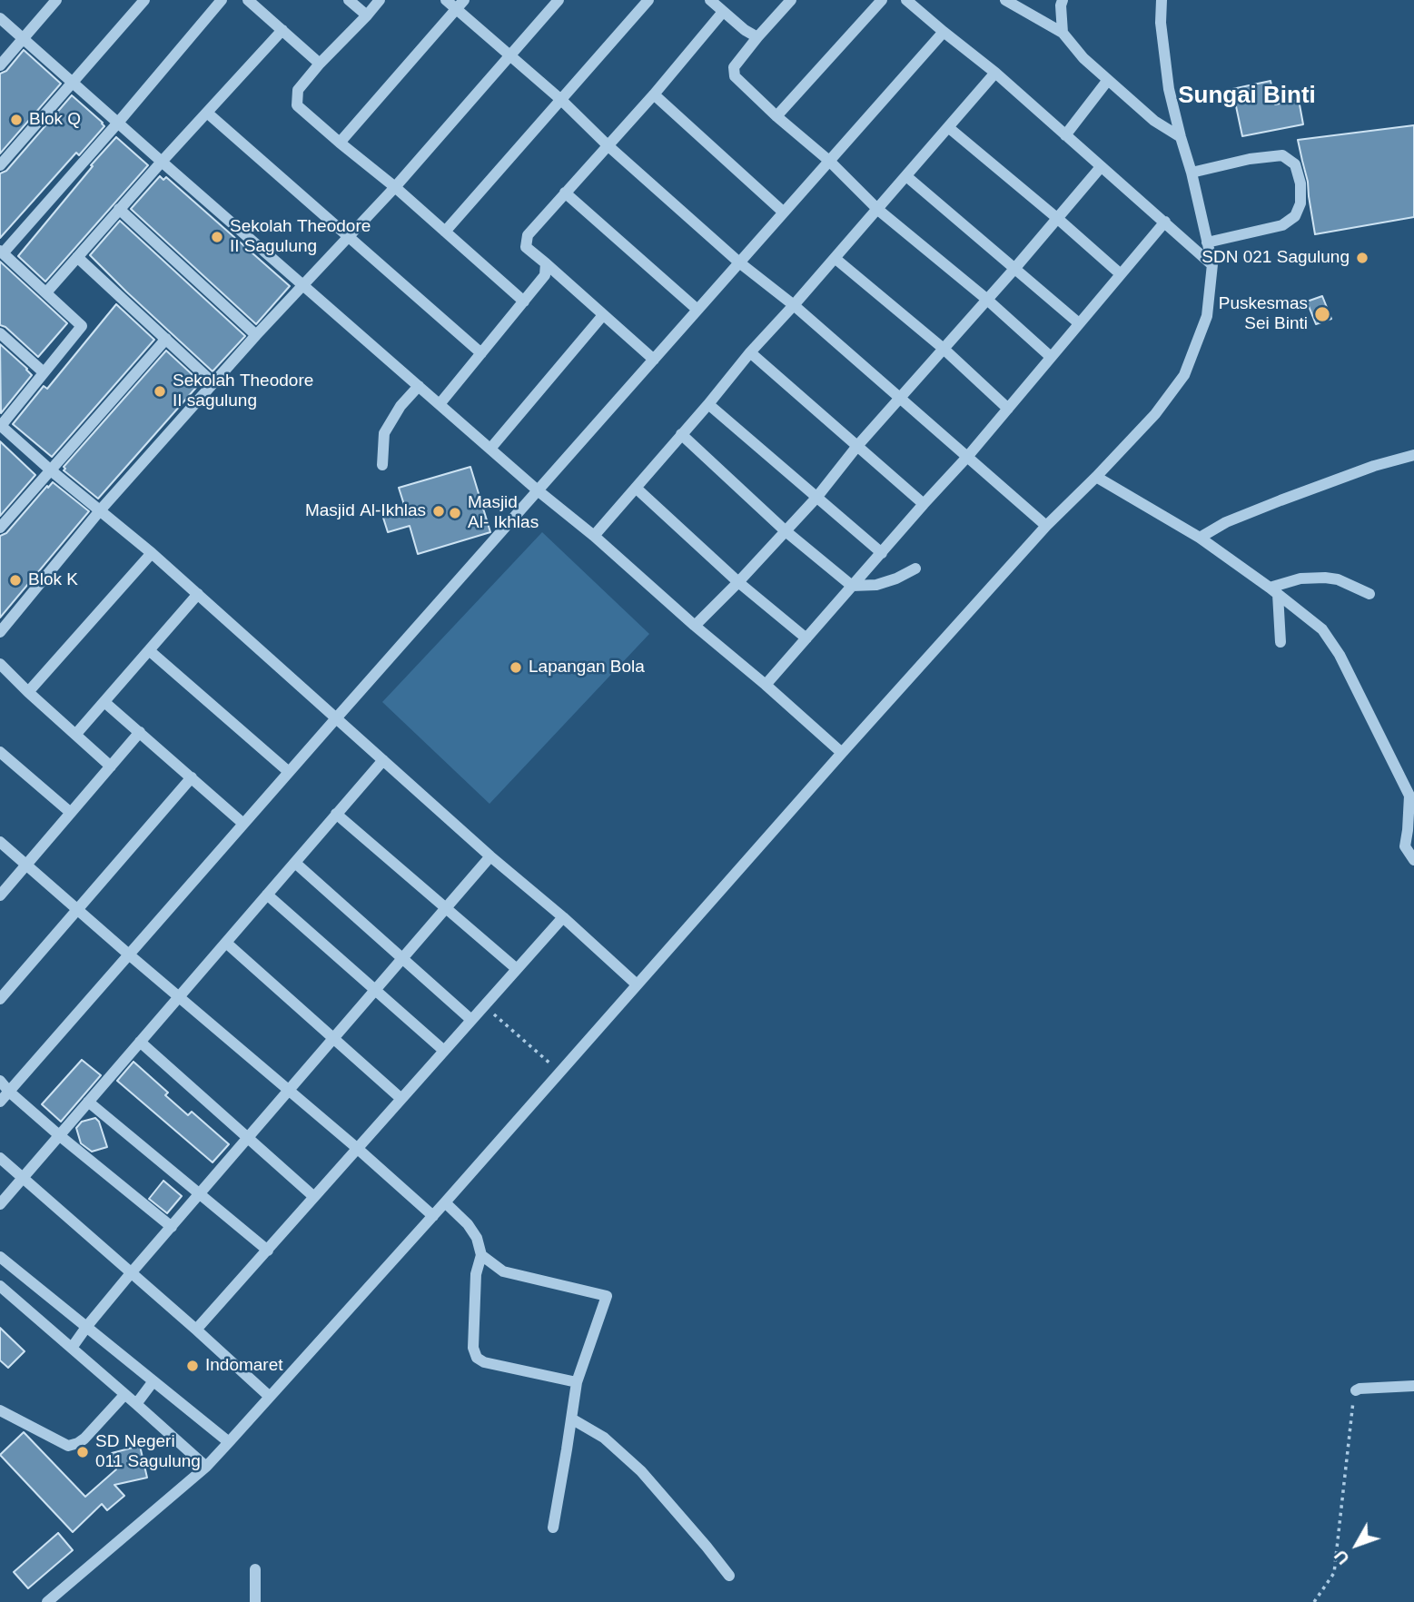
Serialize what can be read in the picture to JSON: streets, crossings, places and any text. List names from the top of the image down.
{
  "districts": ["Sungai Binti"],
  "places": [
    "Blok Q",
    "Sekolah Theodore II Sagulung",
    "SDN 021 Sagulung",
    "Puskesmas Sei Binti",
    "Sekolah Theodore II sagulung",
    "Masjid Al-Ikhlas",
    "Masjid Al- Ikhlas",
    "Blok K",
    "Lapangan Bola",
    "Indomaret",
    "SD Negeri 011 Sagulung"
  ],
  "north": "bottom left"
}
